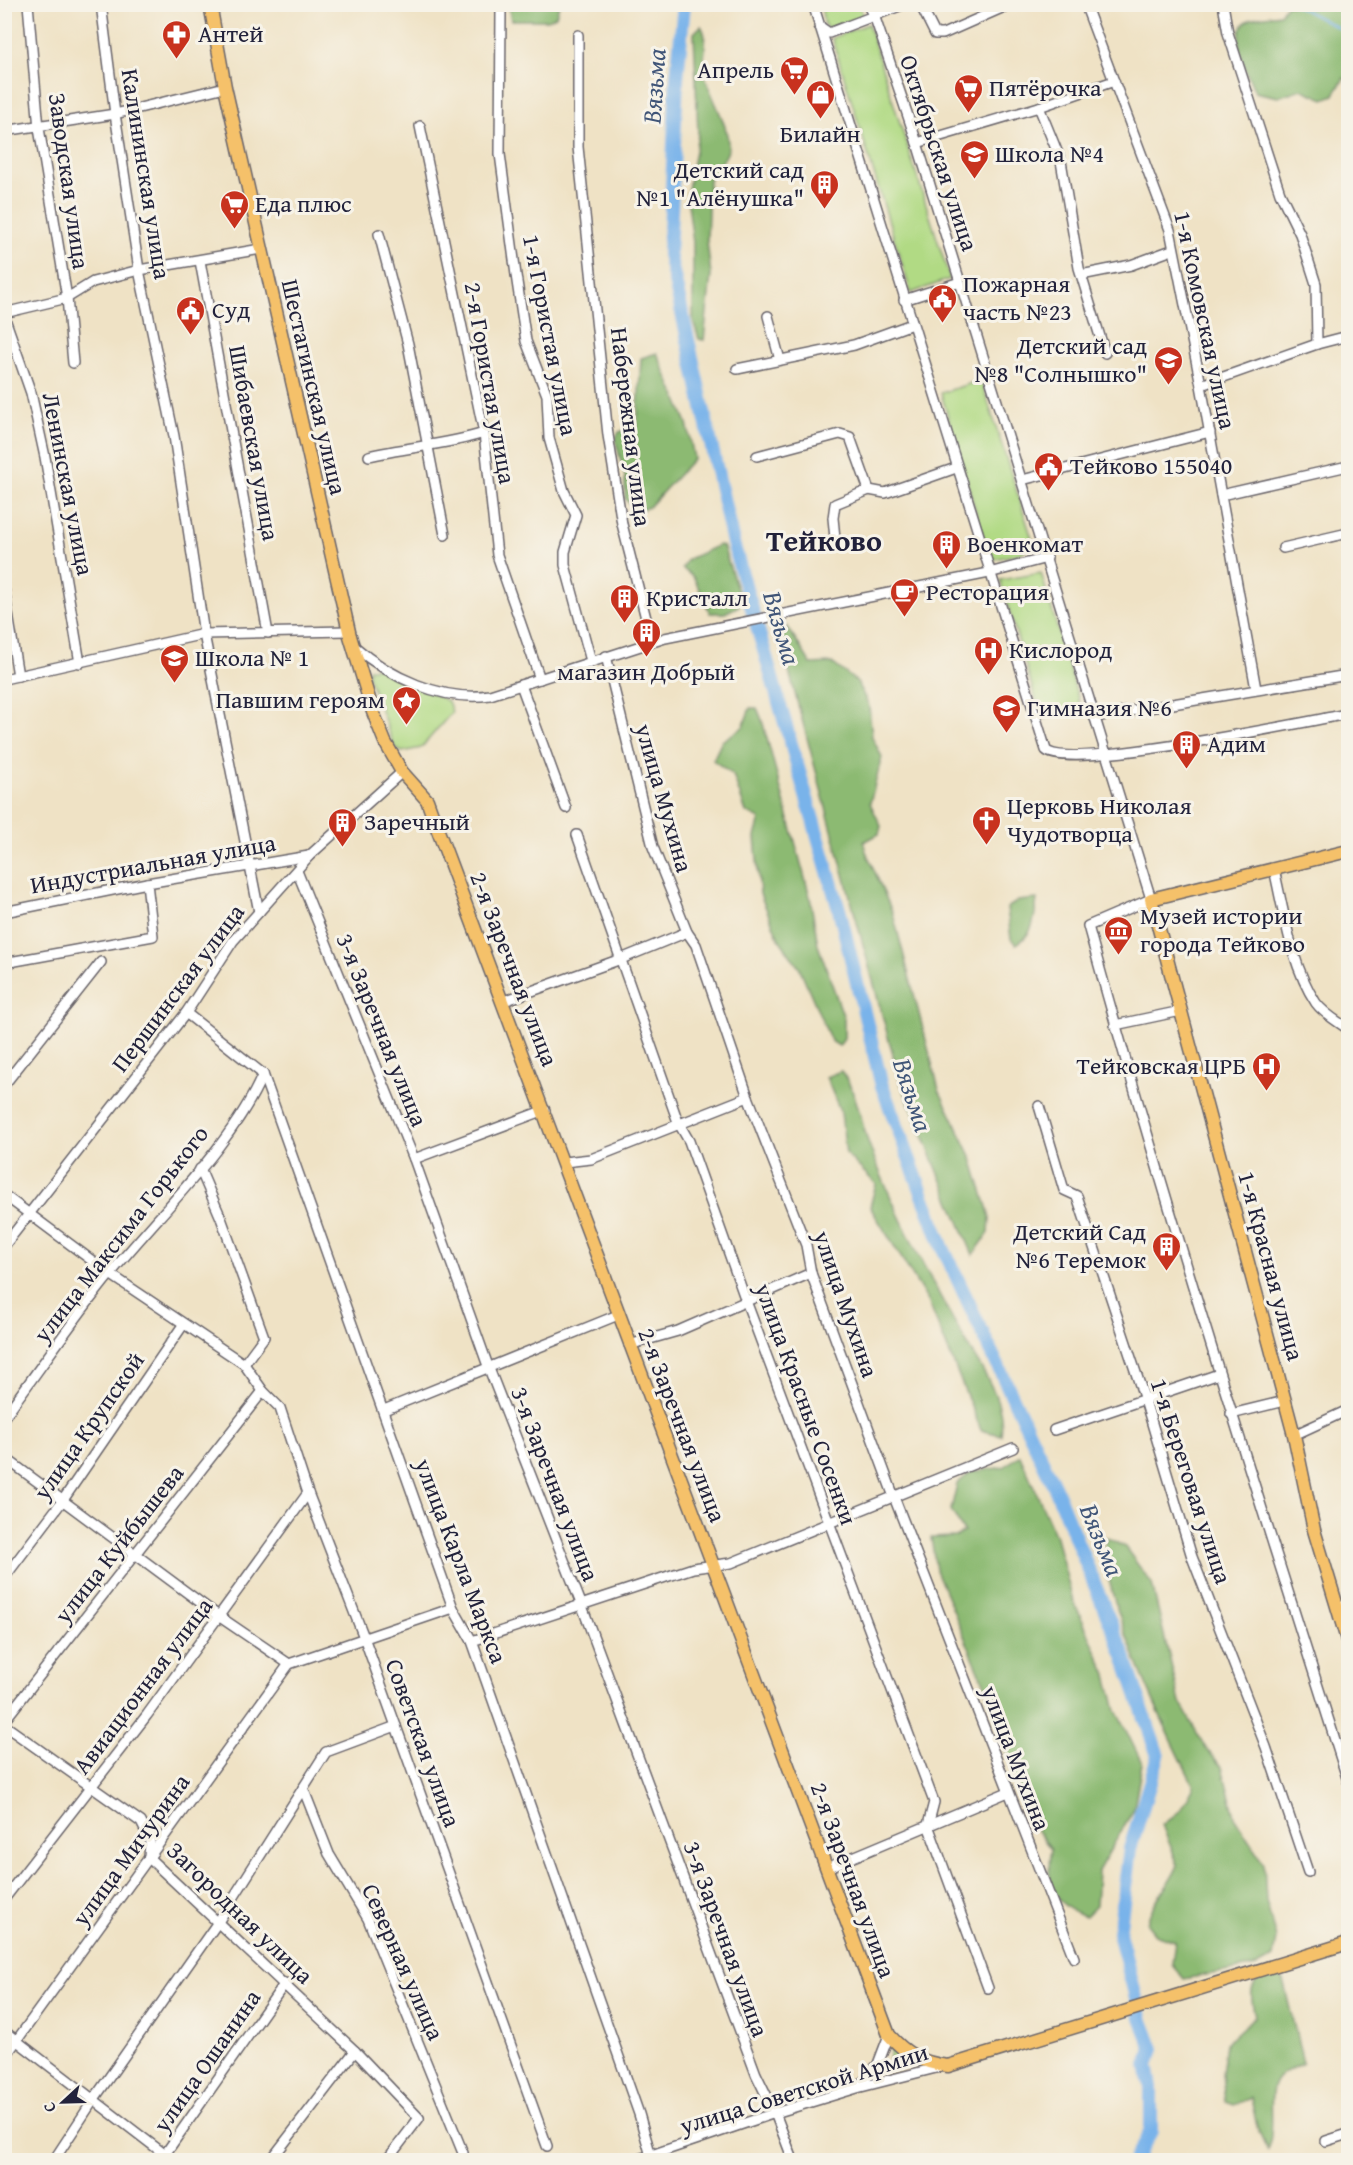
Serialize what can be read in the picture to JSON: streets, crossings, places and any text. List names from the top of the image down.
{
  "streets": {
    "main road": ["Шестагинская улица", "2-я Заречная улица", "1-я Красная улица"],
    "street": [
      "Октябрьская улица",
      "Калининская улица",
      "Заводская улица",
      "1-я Комовская улица",
      "1-я Гористая улица",
      "2-я Гористая улица",
      "Набережная улица",
      "Шибаевская улица",
      "Ленинская улица",
      "улица Мухина",
      "Индустриальная улица",
      "Першинская улица",
      "3-я Заречная улица",
      "улица Максима Горького",
      "улица Красные Сосенки",
      "улица Крупской",
      "1-я Береговая улица",
      "улица Куйбышева",
      "улица Карла Маркса",
      "Авиационная улица",
      "Советская улица",
      "улица Мичурина",
      "Загородная улица",
      "Северная улица",
      "улица Ошанина",
      "улица Советской Армии"
    ]
  },
  "crossings": [
    ["Октябрьская улица", "1-я Красная улица"],
    ["Шестагинская улица", "2-я Заречная улица"],
    ["Шестагинская улица", "Першинская улица"],
    ["Индустриальная улица", "Першинская улица"],
    ["2-я Заречная улица", "Першинская улица"],
    ["2-я Заречная улица", "улица Советской Армии"],
    ["Першинская улица", "3-я Заречная улица"],
    ["3-я Заречная улица", "улица Советской Армии"],
    ["улица Максима Горького", "улица Карла Маркса"],
    ["улица Куйбышева", "Советская улица"],
    ["улица Куйбышева", "Загородная улица"],
    ["улица Карла Маркса", "улица Советской Армии"],
    ["Авиационная улица", "Советская улица"],
    ["Авиационная улица", "Загородная улица"],
    ["улица Мичурина", "Загородная улица"],
    ["Загородная улица", "улица Ошанина"]
  ],
  "districts": ["Тейково"],
  "water": ["Вязьма"],
  "places": {
    "pharmacy": ["Антей"],
    "supermarket": ["Апрель", "Пятёрочка", "Еда плюс"],
    "shop": ["Билайн"],
    "school or university": [
      "Школа №4",
      "Детский сад №8 \"Солнышко\"",
      "Школа № 1",
      "Гимназия №6"
    ],
    "building": [
      "Детский сад №1 \"Алёнушка\"",
      "Военкомат",
      "Кристалл",
      "магазин Добрый",
      "Адим",
      "Заречный",
      "Детский Сад №6 Теремок"
    ],
    "public building": ["Пожарная часть №23", "Суд", "Тейково 155040"],
    "cafe": ["Ресторация"],
    "hospital": ["Кислород", "Тейковская ЦРБ"],
    "place": ["Павшим героям"],
    "church": ["Церковь Николая Чудотворца"],
    "museum": ["Музей истории города Тейково"]
  },
  "north": "left"
}
